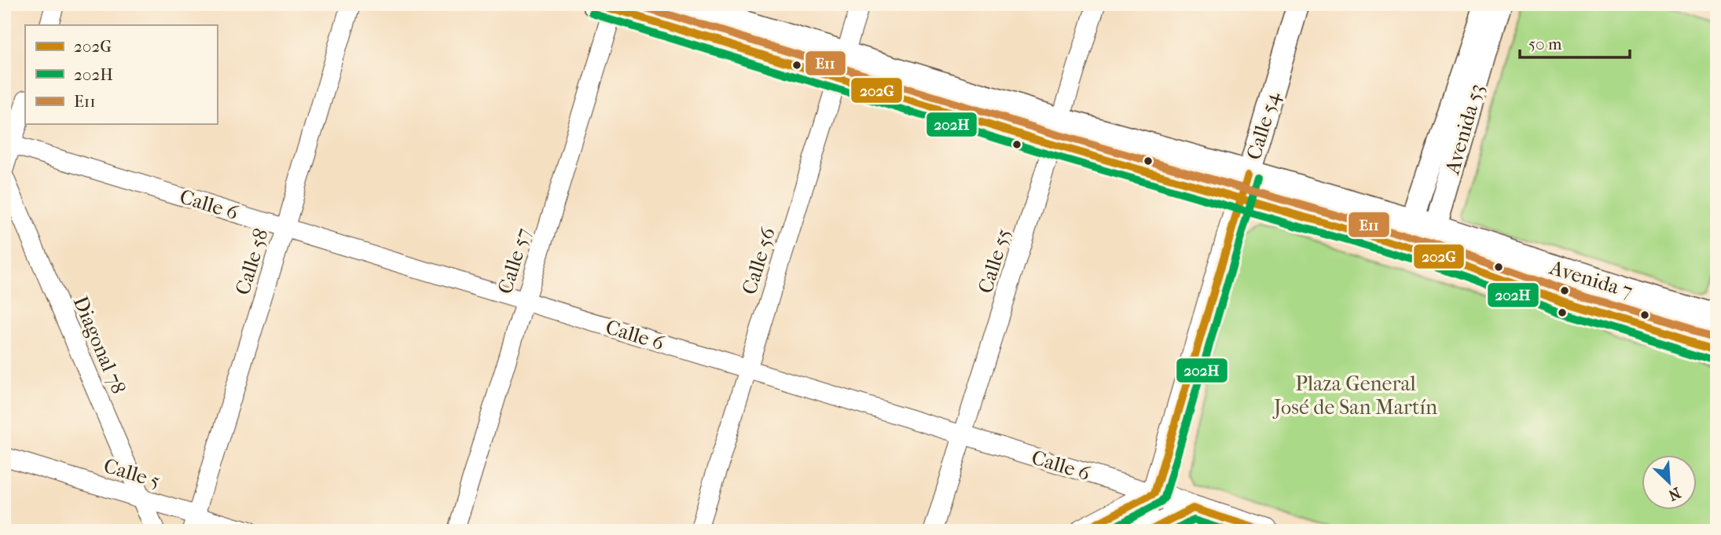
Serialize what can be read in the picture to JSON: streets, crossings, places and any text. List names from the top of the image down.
{
  "streets": {
    "main road": ["Calle 54", "Calle 6", "Avenida 7"],
    "street": [
      "Avenida 53",
      "Calle 57",
      "Calle 56",
      "Calle 55",
      "Calle 58",
      "Diagonal 78",
      "Calle 5"
    ]
  },
  "crossings": [
    ["Calle 54", "Calle 6"],
    ["Calle 54", "Avenida 7"],
    ["Avenida 53", "Avenida 7"],
    ["Calle 6", "Calle 57"],
    ["Calle 6", "Calle 56"],
    ["Calle 6", "Calle 55"],
    ["Calle 6", "Calle 58"],
    ["Calle 57", "Avenida 7"],
    ["Calle 56", "Avenida 7"],
    ["Calle 55", "Avenida 7"],
    ["Calle 58", "Calle 5"],
    ["Diagonal 78", "Calle 5"]
  ],
  "parks": ["Plaza General José de San Martín"],
  "lines": ["transit line 202G", "transit line E11", "transit line 202H"],
  "legend": ["202G", "202H", "E11"],
  "scale_bar": "50 m",
  "north": "bottom right"
}
